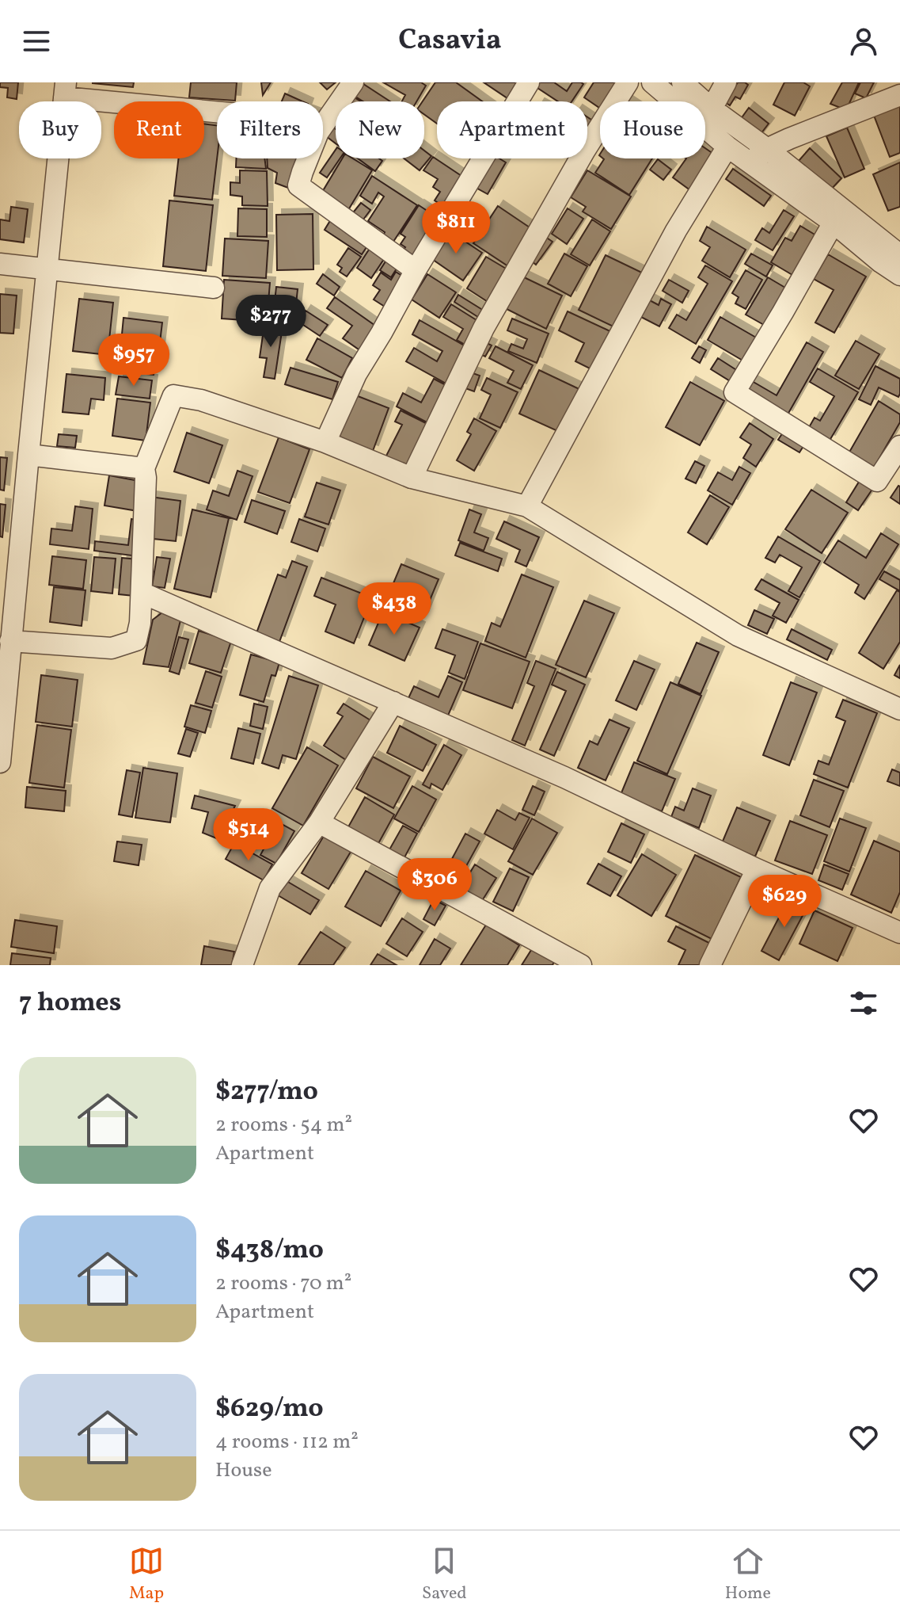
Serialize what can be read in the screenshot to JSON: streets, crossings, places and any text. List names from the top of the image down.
{
  "page": {
    "header": "Casavia",
    "chip": [
      "Buy",
      "Rent",
      "Filters",
      "New",
      "Apartment",
      "House"
    ],
    "price": [
      "$811",
      "$277",
      "$957",
      "$438",
      "$514",
      "$306",
      "$629"
    ],
    "heading": "7 homes",
    "list": [
      {
        "name": "$277/mo",
        "note": "2 rooms · 54 m² · Apartment"
      },
      {
        "name": "$438/mo",
        "note": "2 rooms · 70 m² · Apartment"
      },
      {
        "name": "$629/mo",
        "note": "4 rooms · 112 m² · House"
      }
    ],
    "tabs": ["Map", "Saved", "Home"]
  }
}
